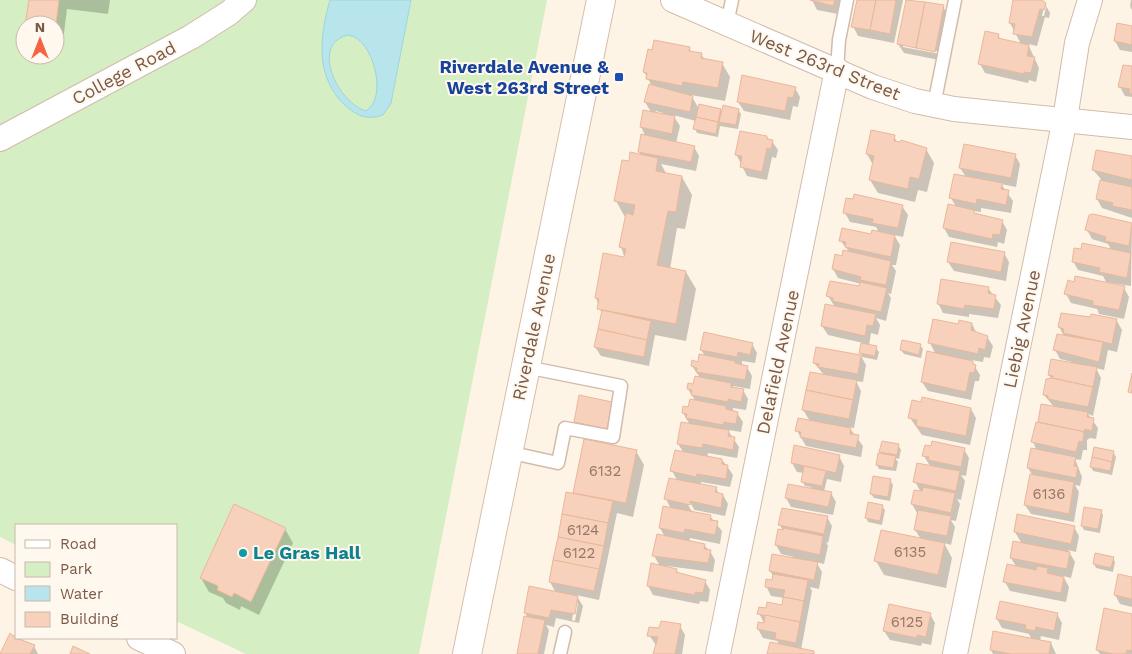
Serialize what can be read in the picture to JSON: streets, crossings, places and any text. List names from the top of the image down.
{
  "streets": {
    "main road": ["Riverdale Avenue"],
    "street": [
      "West 263rd Street",
      "College Road",
      "Liebig Avenue",
      "Delafield Avenue"
    ]
  },
  "crossings": [
    ["West 263rd Street", "Liebig Avenue"],
    ["West 263rd Street", "Delafield Avenue"]
  ],
  "places": {
    "transit": ["Riverdale Avenue & West 263rd Street"],
    "other": ["Le Gras Hall"]
  },
  "house_numbers": [
    "6132",
    "6136",
    "6124",
    "6135",
    "6122",
    "6125"
  ],
  "legend": [
    "Road",
    "Park",
    "Water",
    "Building"
  ],
  "north": "top"
}
